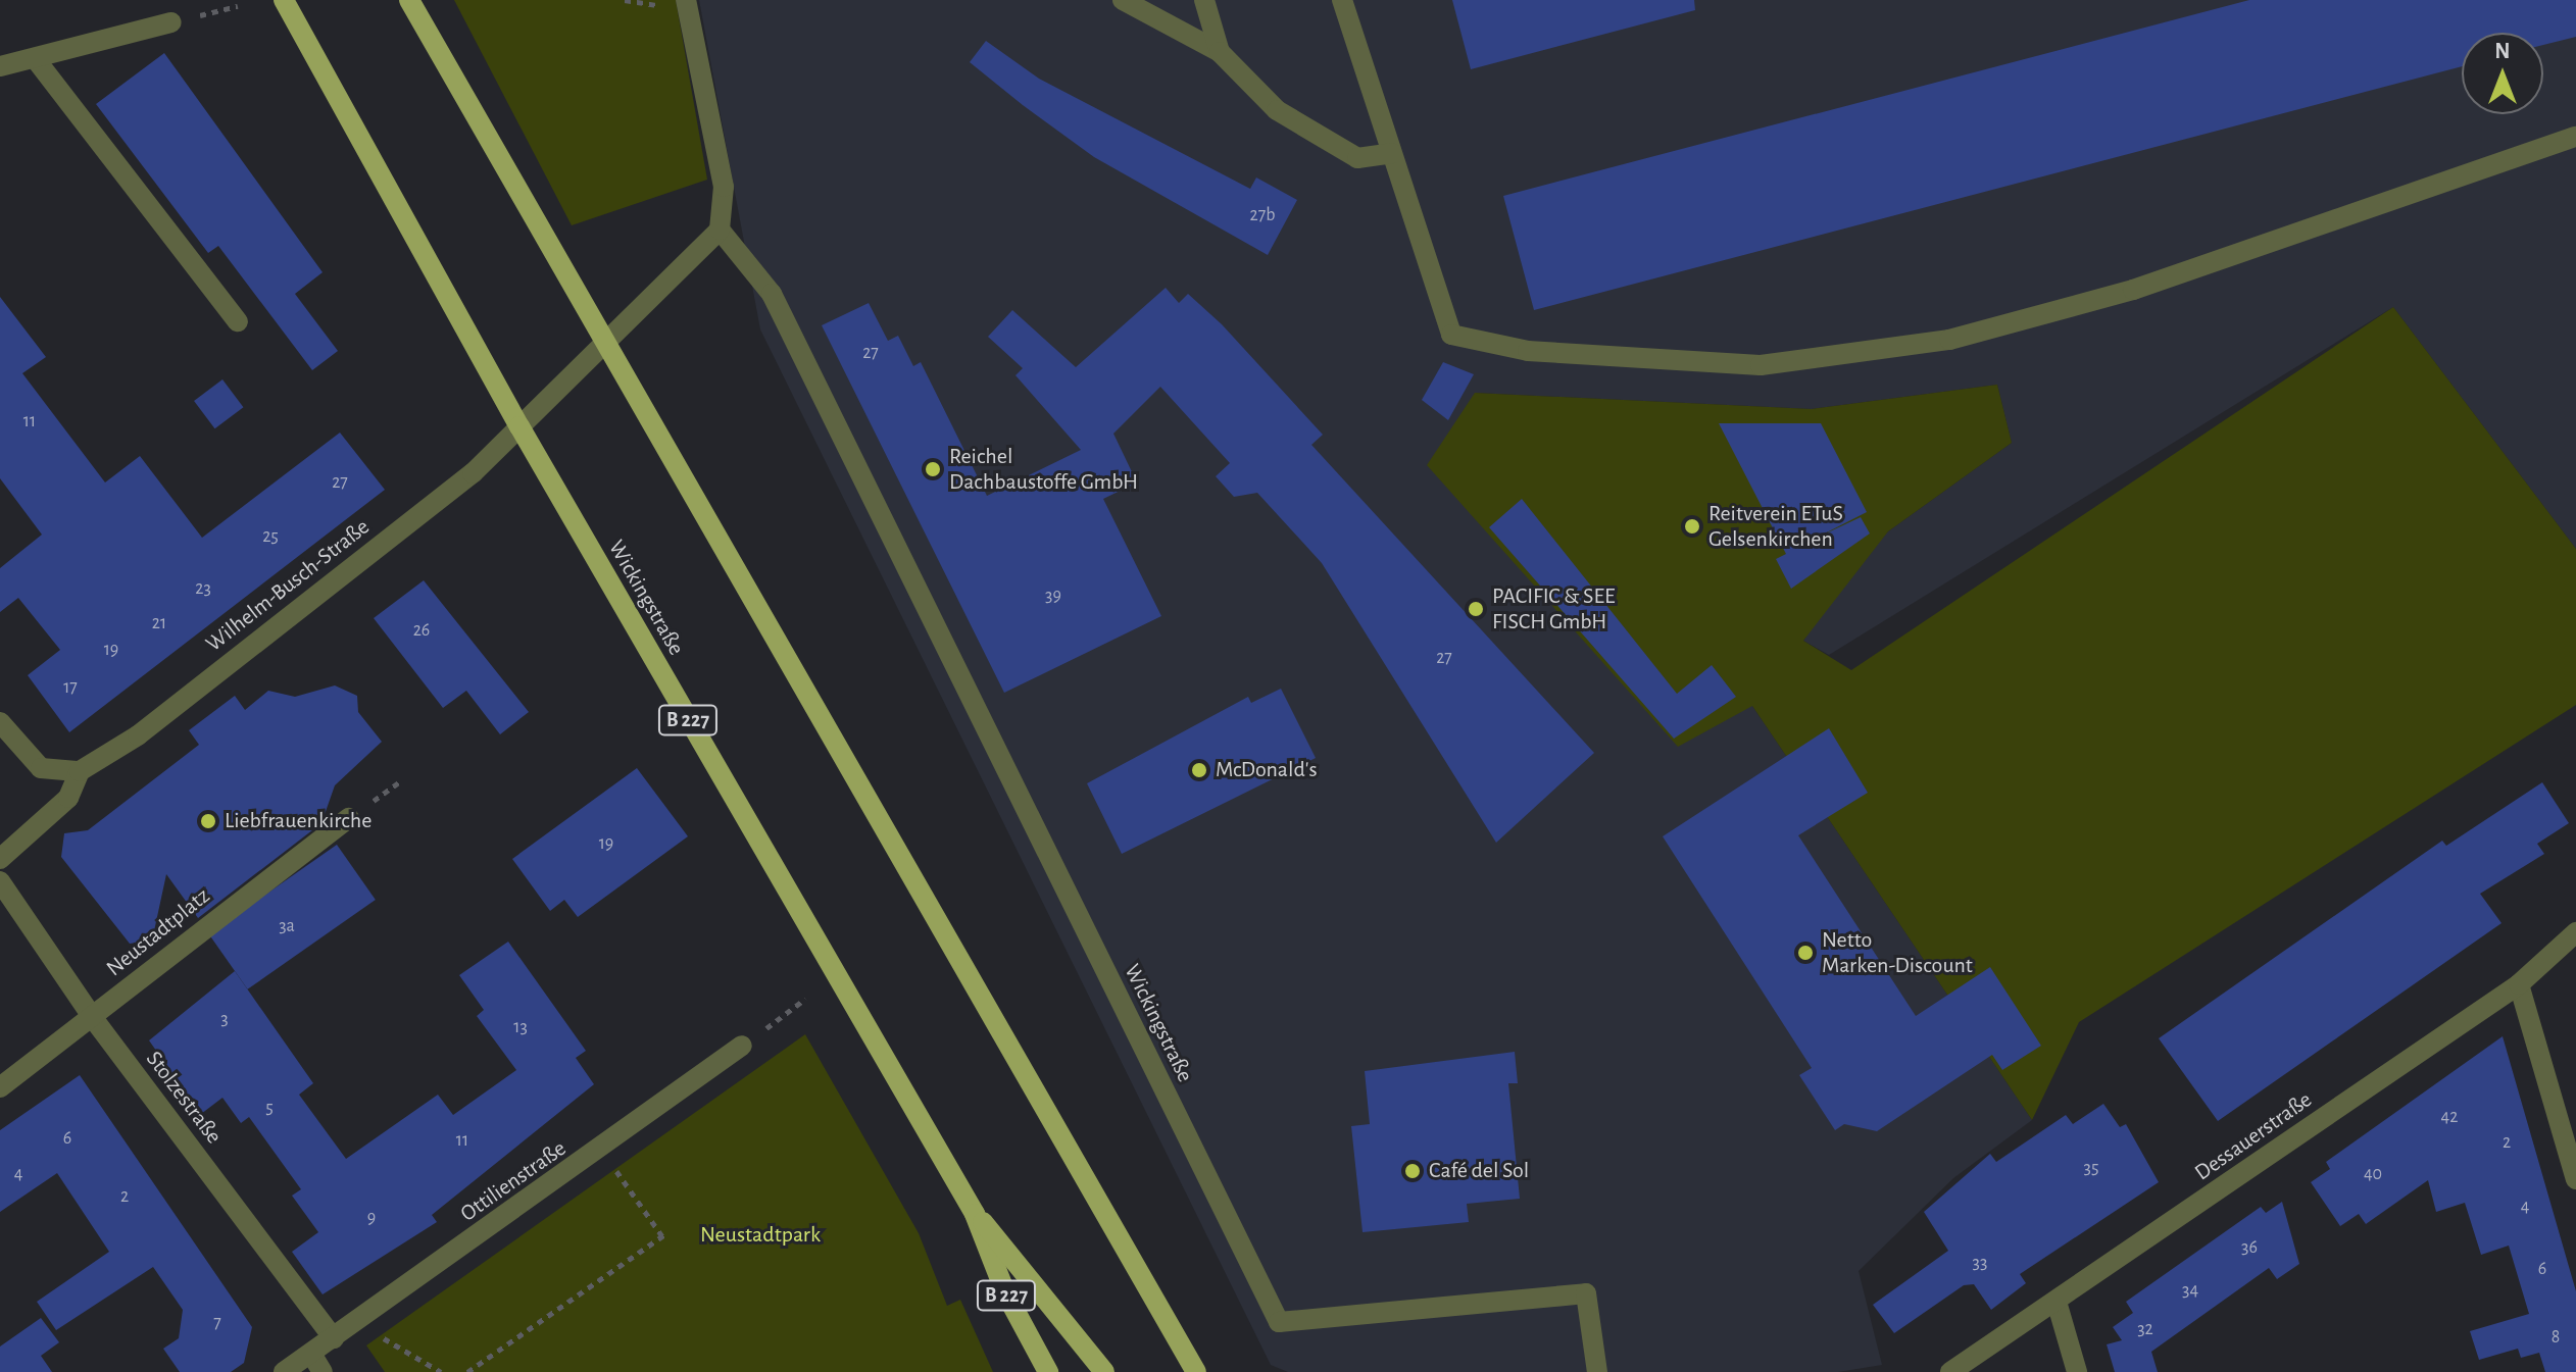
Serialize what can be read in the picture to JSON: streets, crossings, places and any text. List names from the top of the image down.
{
  "streets": {
    "main road": ["Wickingstraße", "B 227"],
    "street": [
      "Wilhelm-Busch-Straße",
      "Neustadtplatz",
      "Stolzestraße",
      "Dessauerstraße",
      "Ottilienstraße"
    ]
  },
  "crossings": [
    ["Wilhelm-Busch-Straße", "Wickingstraße"],
    ["Neustadtplatz", "Stolzestraße"],
    ["Stolzestraße", "Ottilienstraße"]
  ],
  "parks": ["Neustadtpark"],
  "places": [
    "Reichel Dachbaustoffe GmbH",
    "Reitverein ETuS Gelsenkirchen",
    "PACIFIC & SEE FISCH GmbH",
    "McDonald's",
    "Liebfrauenkirche",
    "Netto Marken-Discount",
    "Café del Sol"
  ],
  "house_numbers": [
    "27b",
    "27",
    "11",
    "27",
    "25",
    "23",
    "39",
    "21",
    "26",
    "19",
    "27",
    "17",
    "19",
    "3a",
    "3",
    "13",
    "5",
    "42",
    "6",
    "11",
    "2",
    "35",
    "4",
    "40",
    "2",
    "4",
    "9",
    "36",
    "33",
    "6",
    "34",
    "7",
    "32",
    "8"
  ],
  "north": "top"
}
